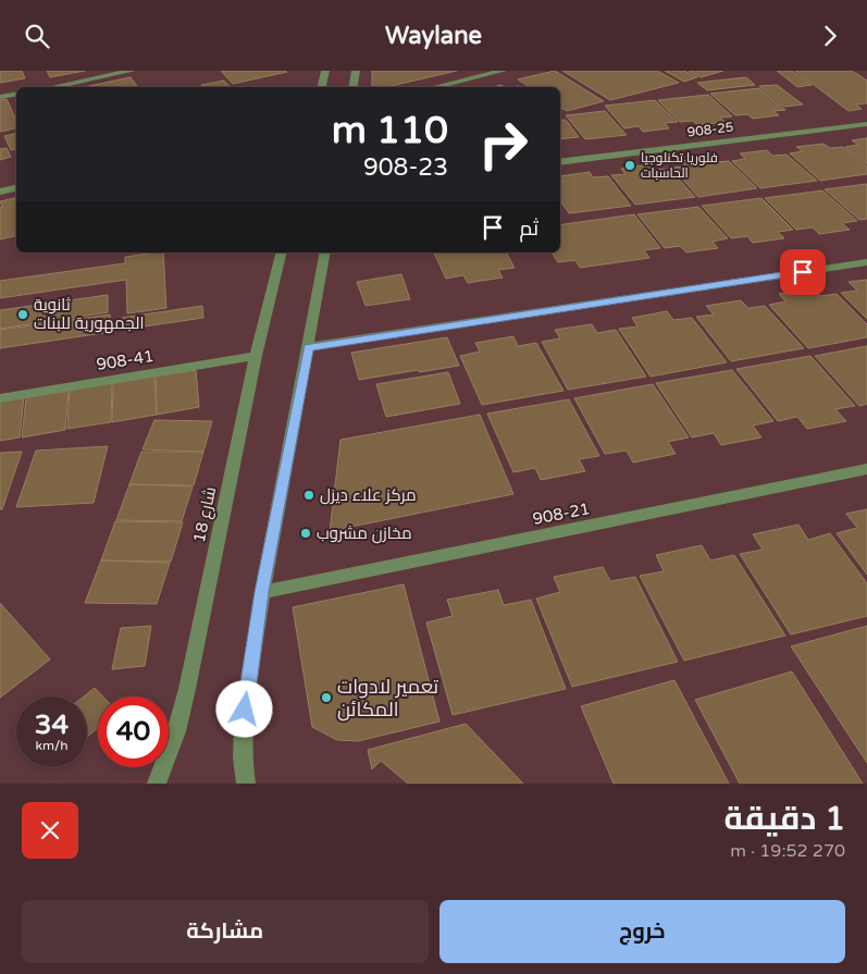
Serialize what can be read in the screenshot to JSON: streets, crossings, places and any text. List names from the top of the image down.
{
  "streets": {
    "street": [
      "908-25",
      "908-41",
      "908-21",
      "شارع 18"
    ]
  },
  "crossings": [
    ["908-41", "شارع 18"]
  ],
  "places": [
    "فلوريا تكنلوجيا الحاسبات",
    "ثانوية الجمهورية للبنات",
    "مركز علاء ديزل",
    "مخازن مشروب",
    "تعمير لادوات المكائن"
  ],
  "page": {
    "header": "Waylane",
    "turn": ["110 m", "908-23"],
    "then": "ثم",
    "speed": "34 km/h",
    "limit": "40",
    "heading": ["1 دقيقة", "270 m · 19:52"],
    "buttons": ["خروج", "مشاركة"]
  }
}
